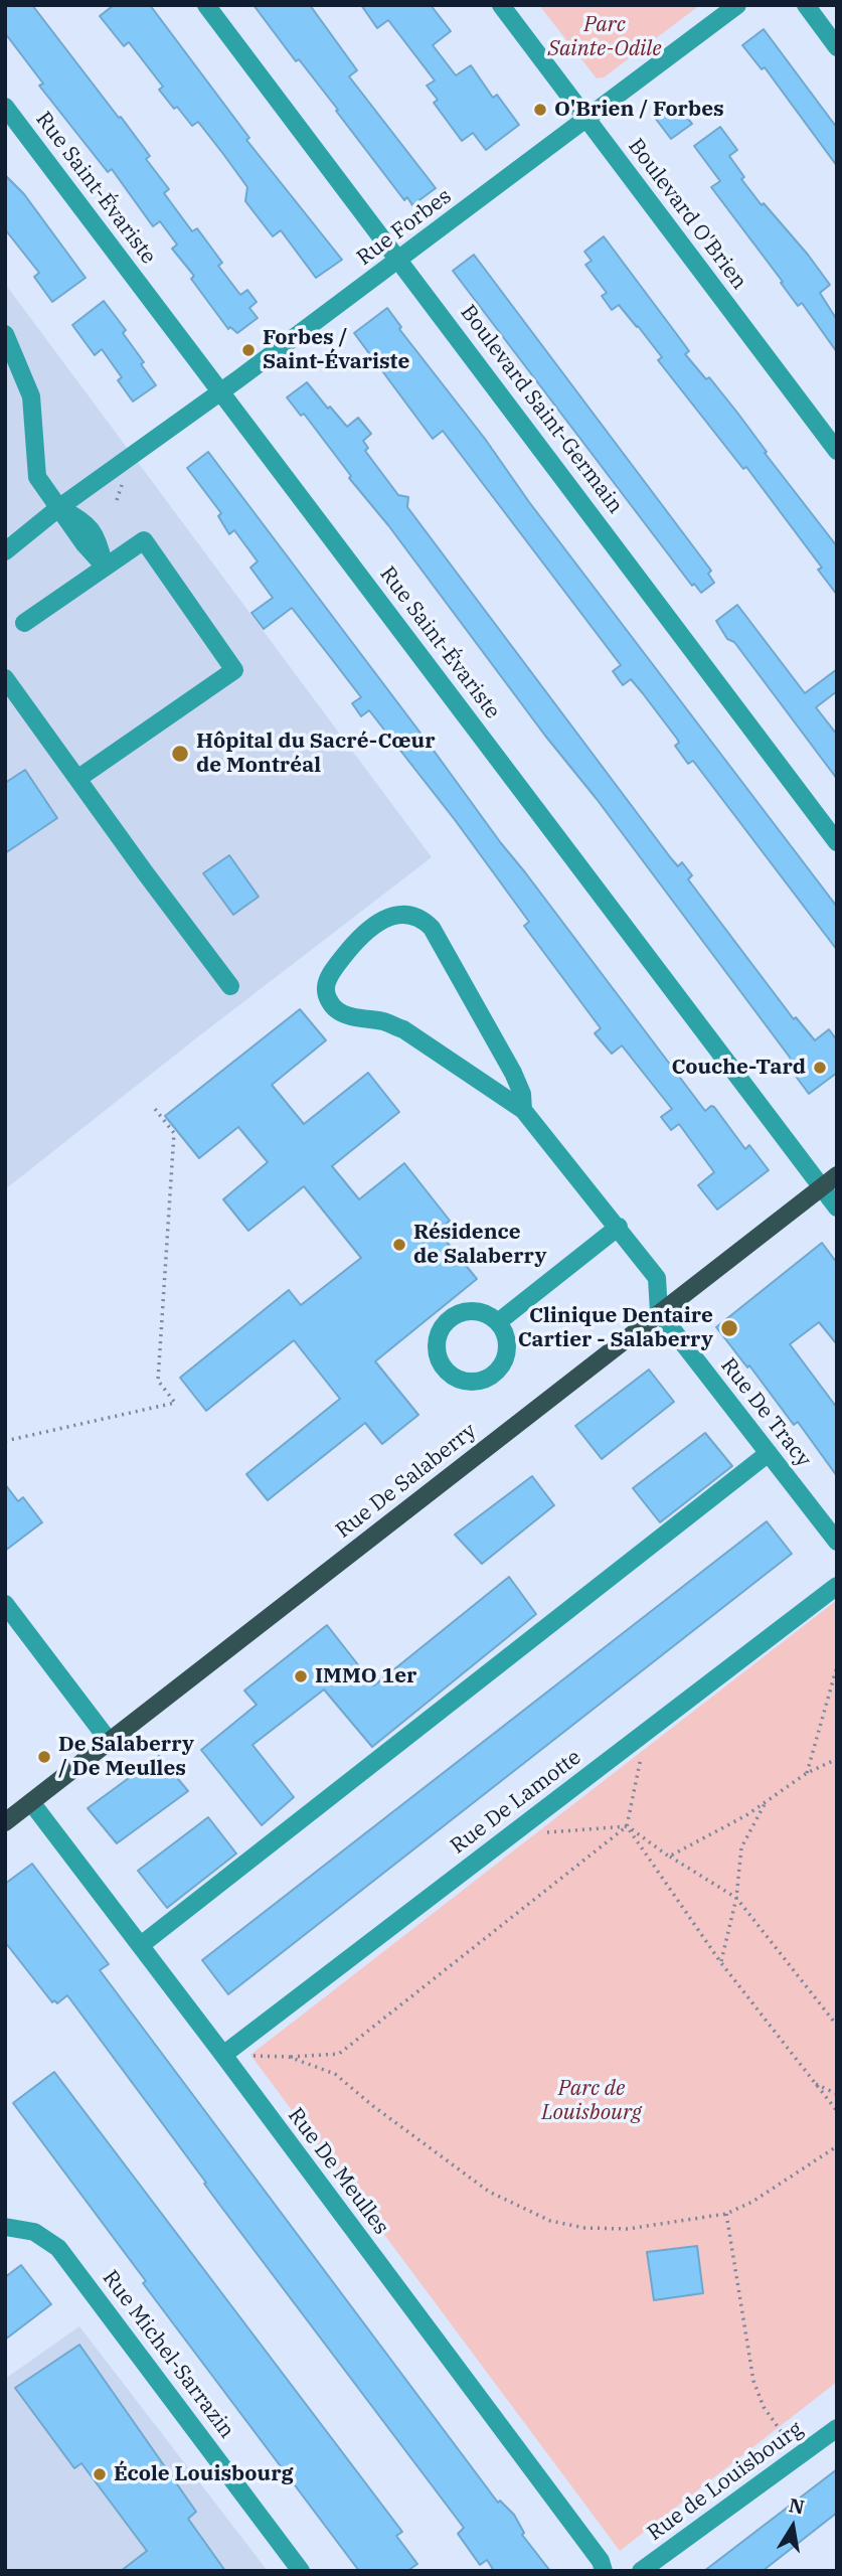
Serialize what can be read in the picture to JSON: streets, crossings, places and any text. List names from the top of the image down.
{
  "streets": {
    "main road": ["Rue De Salaberry"],
    "street": [
      "Rue Saint-Évariste",
      "Boulevard O'Brien",
      "Rue Forbes",
      "Boulevard Saint-Germain",
      "Rue De Tracy",
      "Rue De Lamotte",
      "Rue De Meulles",
      "Rue Michel-Sarrazin",
      "Rue de Louisbourg"
    ]
  },
  "crossings": [
    ["Rue Saint-Évariste", "Rue Forbes"],
    ["Rue Saint-Évariste", "Rue De Salaberry"],
    ["Boulevard O'Brien", "Rue Forbes"],
    ["Rue Forbes", "Boulevard Saint-Germain"],
    ["Rue De Tracy", "Rue De Salaberry"],
    ["Rue De Salaberry", "Rue De Meulles"],
    ["Rue De Lamotte", "Rue De Meulles"]
  ],
  "parks": ["Parc Sainte-Odile", "Parc de Louisbourg"],
  "places": [
    "O'Brien / Forbes",
    "Forbes / Saint-Évariste",
    "Hôpital du Sacré-Cœur de Montréal",
    "Couche-Tard",
    "Résidence de Salaberry",
    "Clinique Dentaire Cartier - Salaberry",
    "IMMO 1er",
    "De Salaberry / De Meulles",
    "École Louisbourg"
  ],
  "north": "top"
}
